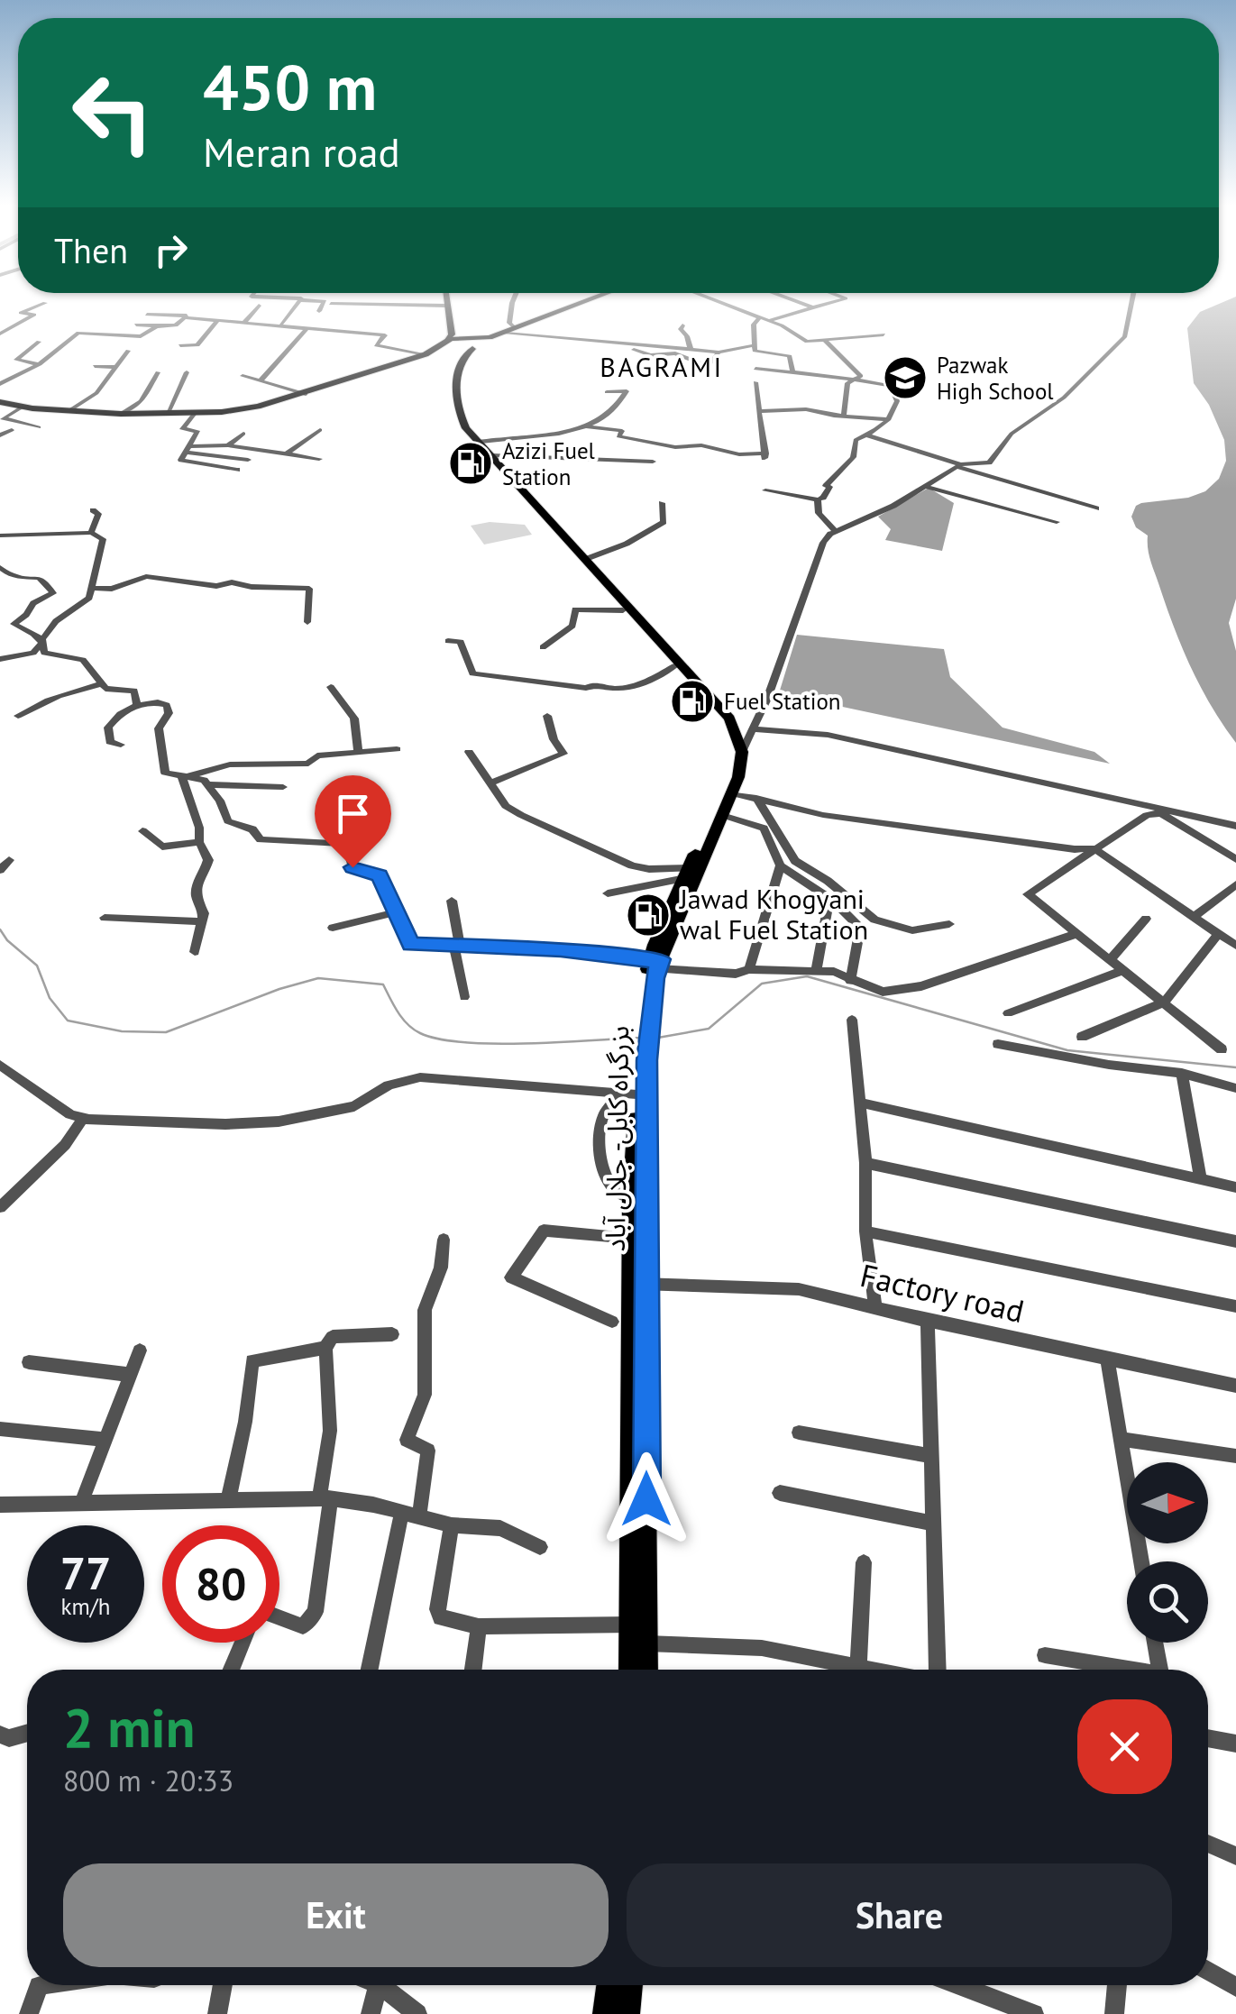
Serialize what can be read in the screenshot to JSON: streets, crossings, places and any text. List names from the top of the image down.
{
  "streets": {
    "highway": ["بزرگراه کابل- جلال آباد"],
    "street": ["Factory road"]
  },
  "crossings": [
    ["بزرگراه کابل- جلال آباد", "Factory road"]
  ],
  "districts": ["BAGRAMI"],
  "places": {
    "school or university": ["Pazwak High School"],
    "fuel station": ["Azizi Fuel Station", "Fuel Station", "Jawad Khogyani wal Fuel Station"]
  },
  "north": "right",
  "page": {
    "turn": ["450 m", "Meran road"],
    "then": "Then",
    "speed": "77 km/h",
    "limit": "80",
    "heading": ["2 min", "800 m · 20:33"],
    "buttons": ["Exit", "Share"]
  }
}
